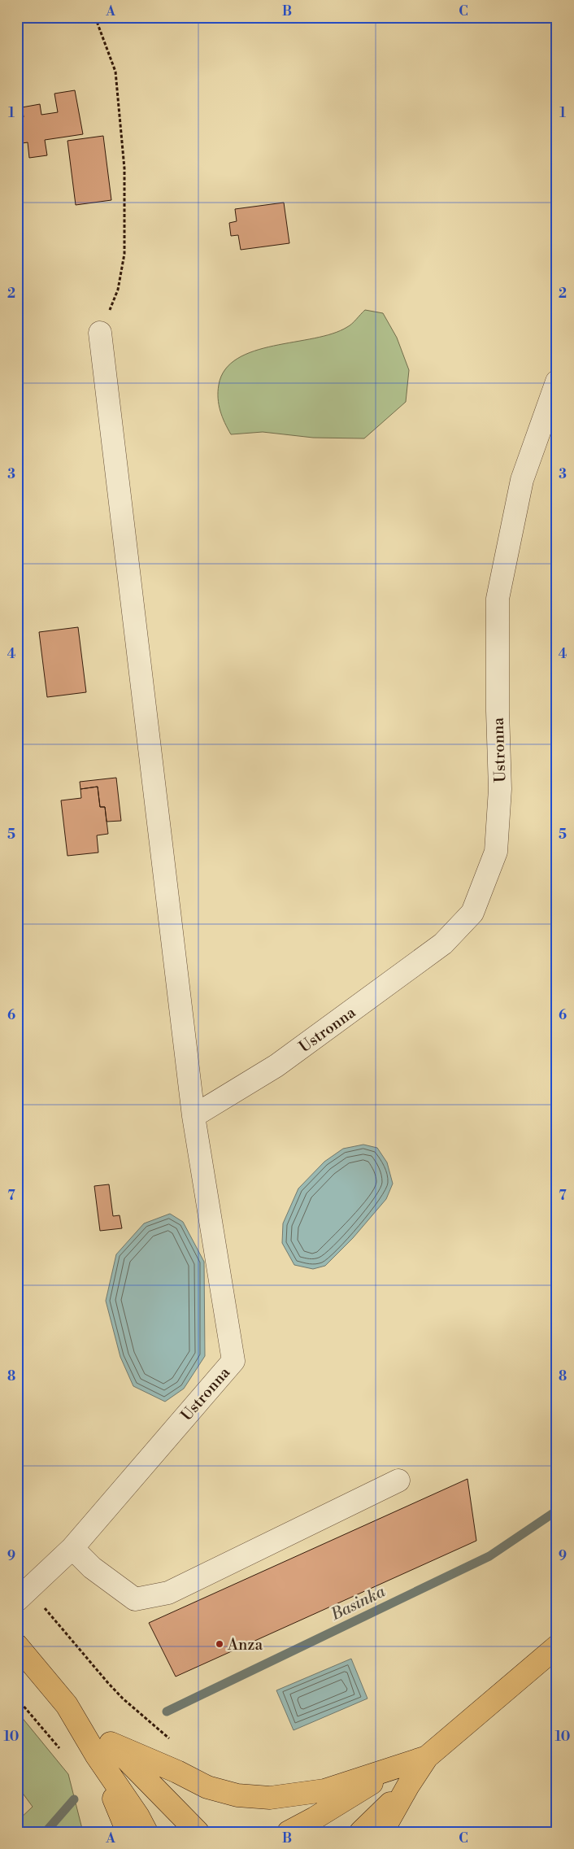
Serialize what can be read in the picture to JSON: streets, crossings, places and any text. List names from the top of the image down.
{
  "streets": {
    "street": ["Ustronna"]
  },
  "water": ["Basinka"],
  "places": ["Anza"],
  "grid": {
    "columns": ["A", "B", "C"],
    "rows": [
      "1",
      "2",
      "3",
      "4",
      "5",
      "6",
      "7",
      "8",
      "9",
      "10"
    ]
  }
}
